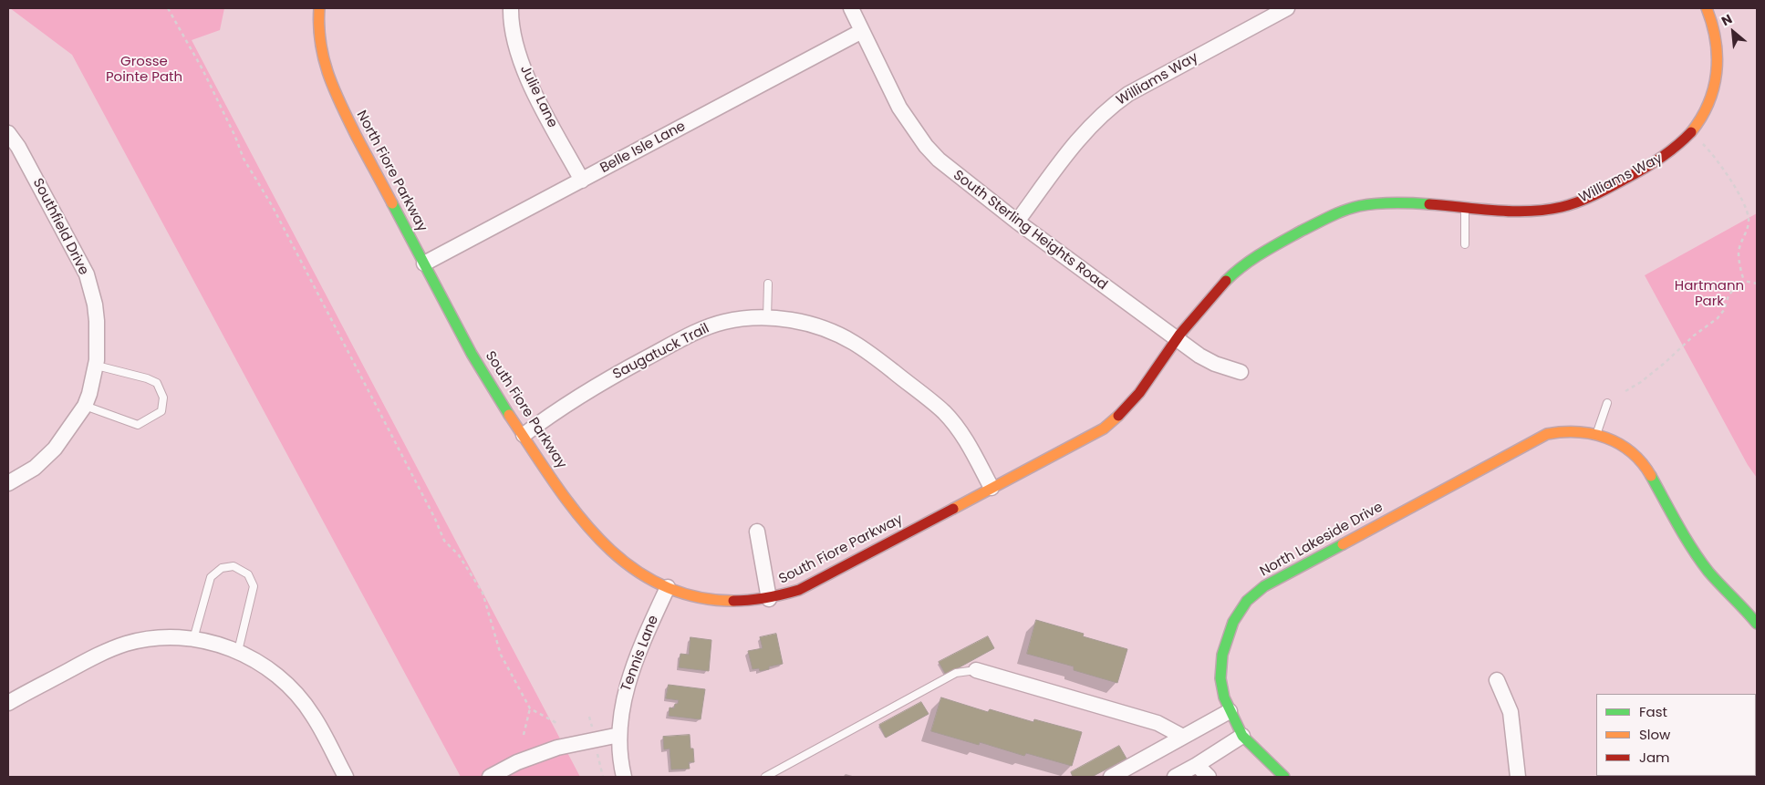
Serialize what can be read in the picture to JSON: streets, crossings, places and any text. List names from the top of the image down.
{
  "streets": {
    "street": [
      "Williams Way",
      "Julie Lane",
      "Belle Isle Lane",
      "North Fiore Parkway",
      "Southfield Drive",
      "South Sterling Heights Road",
      "Saugatuck Trail",
      "South Fiore Parkway",
      "North Lakeside Drive",
      "Tennis Lane"
    ]
  },
  "crossings": [
    ["Williams Way", "South Sterling Heights Road"],
    ["Williams Way", "South Fiore Parkway"],
    ["Julie Lane", "Belle Isle Lane"],
    ["Belle Isle Lane", "North Fiore Parkway"],
    ["Belle Isle Lane", "South Sterling Heights Road"],
    ["North Fiore Parkway", "South Fiore Parkway"],
    ["South Sterling Heights Road", "South Fiore Parkway"],
    ["Saugatuck Trail", "South Fiore Parkway"],
    ["South Fiore Parkway", "Tennis Lane"]
  ],
  "parks": ["Grosse Pointe Path", "Hartmann Park"],
  "legend": ["Fast", "Slow", "Jam"],
  "north": "top left"
}
